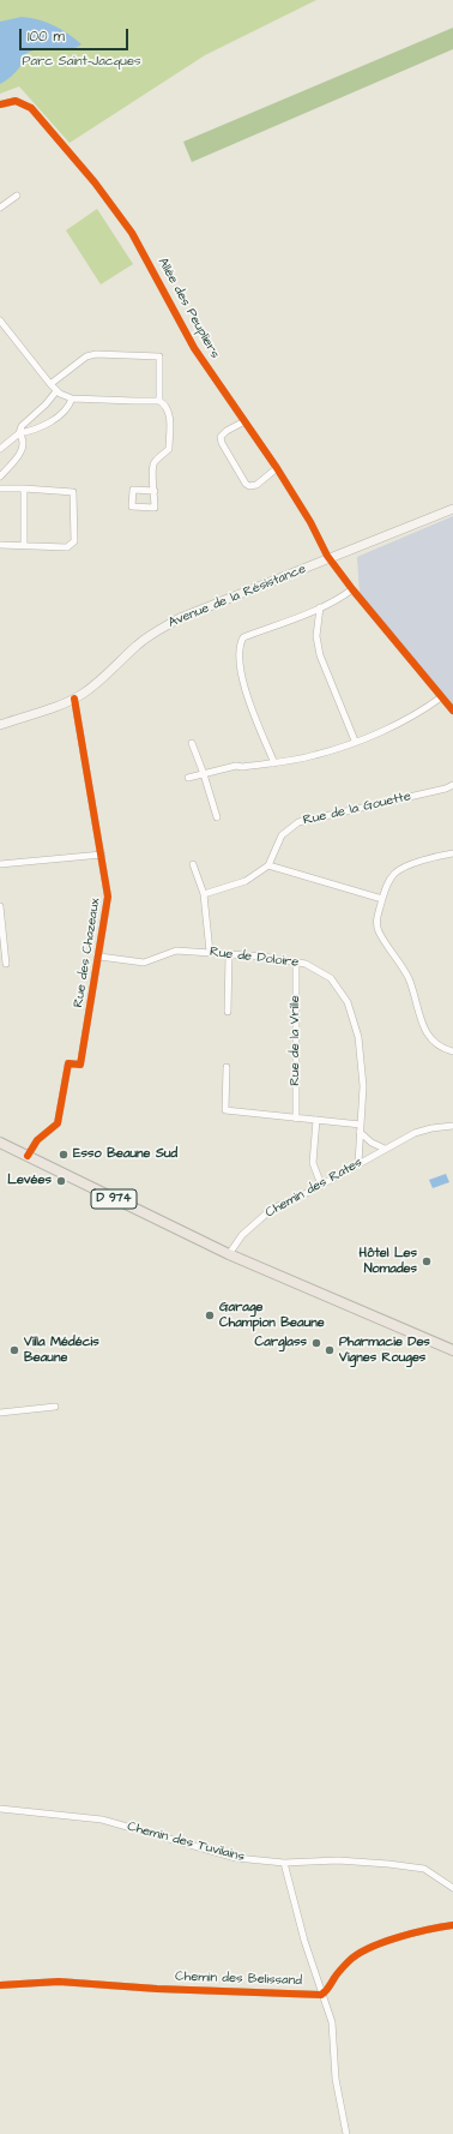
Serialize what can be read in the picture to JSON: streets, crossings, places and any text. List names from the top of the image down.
{
  "streets": {
    "main road": ["Avenue de la Résistance", "D 974"],
    "street": [
      "Allée des Peupliers",
      "Rue de la Gouette",
      "Rue des Chazeaux",
      "Rue de Doloire",
      "Rue de la Vrille",
      "Chemin des Rates",
      "Chemin des Tuvilains",
      "Chemin des Belissand"
    ]
  },
  "crossings": [
    ["Allée des Peupliers", "Avenue de la Résistance"],
    ["Avenue de la Résistance", "Rue des Chazeaux"],
    ["Rue des Chazeaux", "Rue de Doloire"],
    ["Rue des Chazeaux", "D 974"],
    ["Rue de Doloire", "Rue de la Vrille"],
    ["Rue de Doloire", "Chemin des Rates"],
    ["Chemin des Rates", "D 974"]
  ],
  "parks": ["Parc Saint-Jacques"],
  "places": [
    "Esso Beaune Sud",
    "Levées",
    "Hôtel Les Nomades",
    "Garage Champion Beaune",
    "Carglass",
    "Villa Médécis Beaune",
    "Pharmacie Des Vignes Rouges"
  ],
  "scale_bar": "100 m"
}
